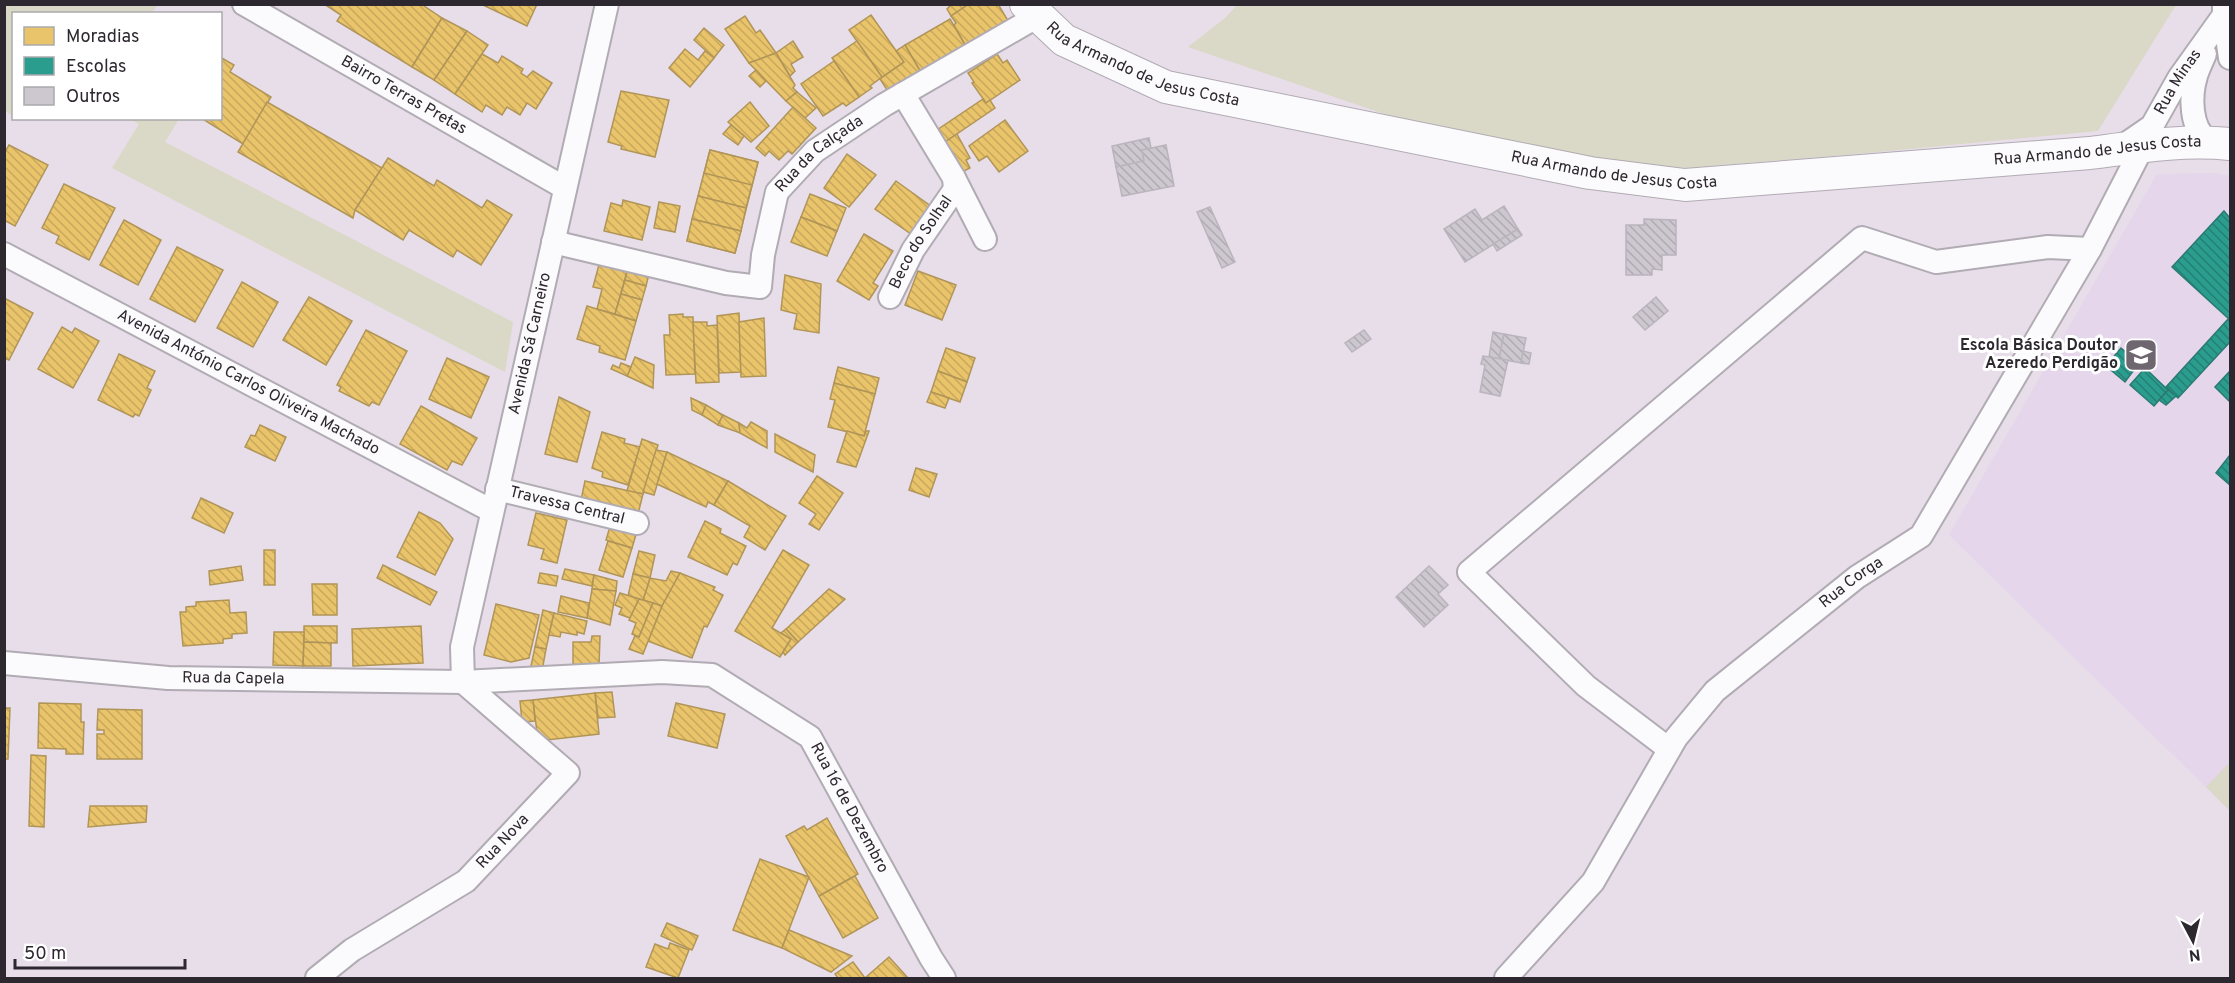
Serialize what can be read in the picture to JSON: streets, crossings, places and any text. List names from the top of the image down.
{
  "streets": {
    "street": [
      "Rua Armando de Jesus Costa",
      "Rua Minas",
      "Bairro Terras Pretas",
      "Rua da Calçada",
      "Beco do Solhal",
      "Avenida Sá Carneiro",
      "Avenida António Carlos Oliveira Machado",
      "Travessa Central",
      "Rua Corga",
      "Rua da Capela",
      "Rua 16 de Dezembro",
      "Rua Nova"
    ]
  },
  "crossings": [
    ["Rua Armando de Jesus Costa", "Rua Minas"],
    ["Rua Armando de Jesus Costa", "Rua da Calçada"],
    ["Rua Armando de Jesus Costa", "Rua Corga"],
    ["Rua Minas", "Rua Corga"],
    ["Bairro Terras Pretas", "Avenida Sá Carneiro"],
    ["Rua da Calçada", "Beco do Solhal"],
    ["Rua da Calçada", "Avenida Sá Carneiro"],
    ["Avenida Sá Carneiro", "Avenida António Carlos Oliveira Machado"],
    ["Avenida Sá Carneiro", "Travessa Central"],
    ["Avenida Sá Carneiro", "Rua da Capela"],
    ["Avenida Sá Carneiro", "Rua 16 de Dezembro"],
    ["Avenida Sá Carneiro", "Rua Nova"],
    ["Rua da Capela", "Rua 16 de Dezembro"],
    ["Rua da Capela", "Rua Nova"],
    ["Rua 16 de Dezembro", "Rua Nova"]
  ],
  "places": {
    "school or university": ["Escola Básica Doutor Azeredo Perdigão"]
  },
  "legend": ["Moradias", "Escolas", "Outros"],
  "scale_bar": "50 m",
  "north": "bottom"
}
